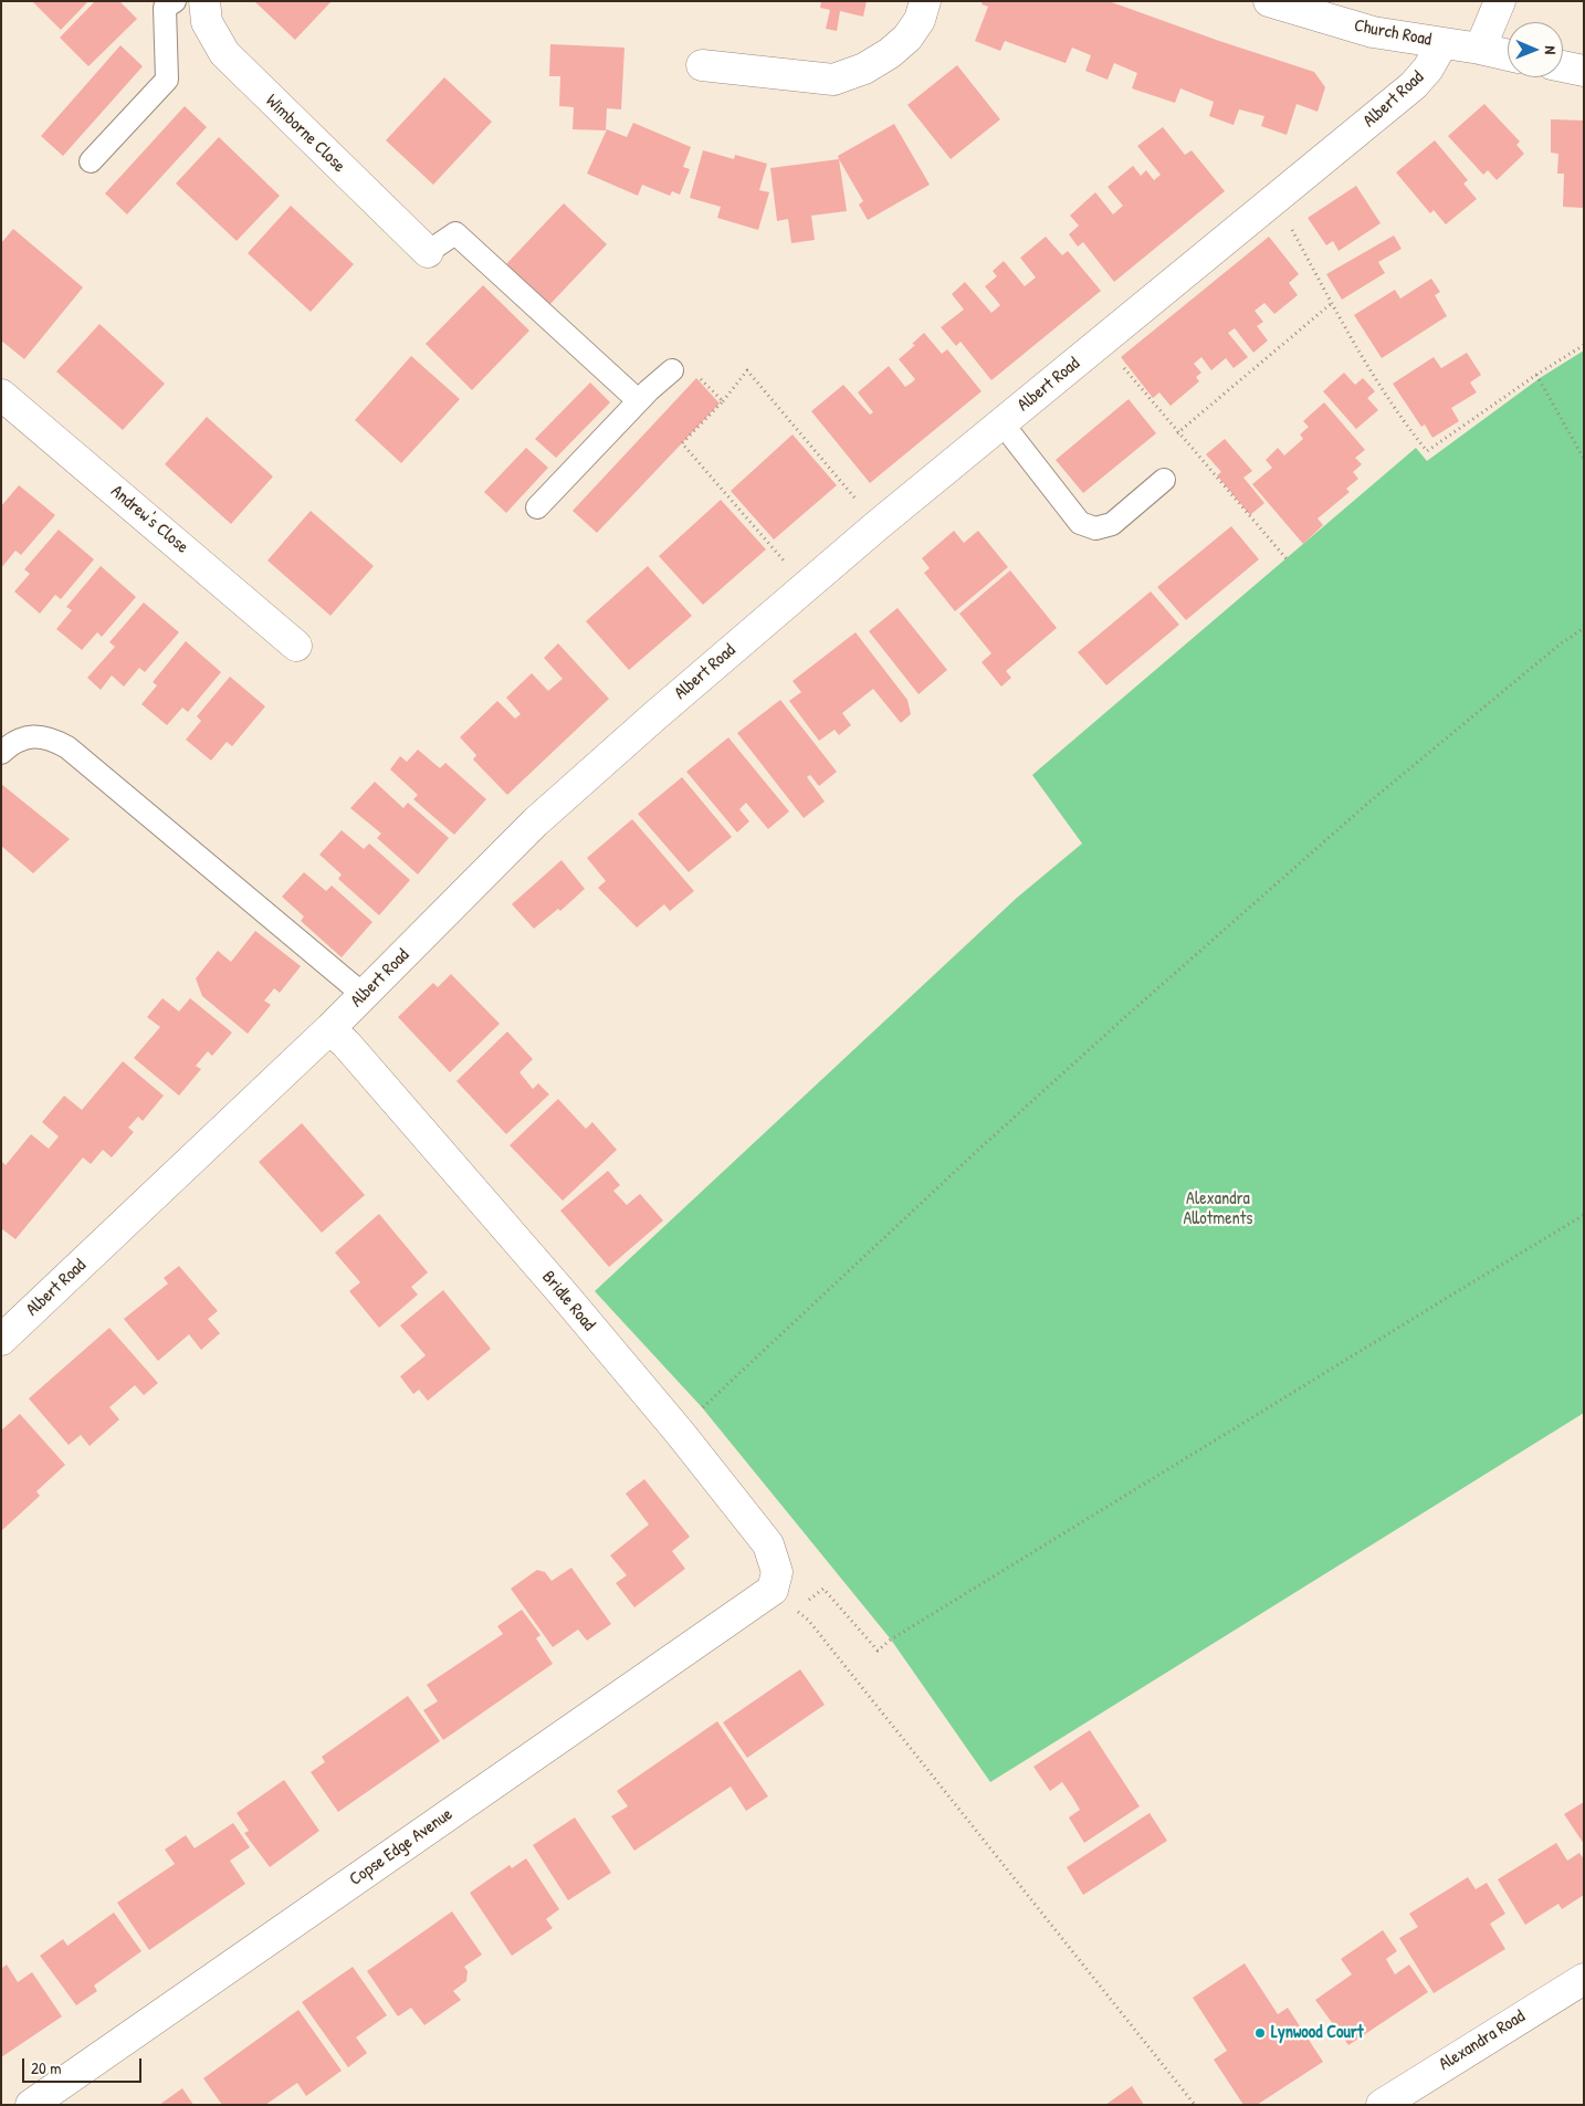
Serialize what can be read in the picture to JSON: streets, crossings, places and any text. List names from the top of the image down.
{
  "streets": {
    "street": [
      "Church Road",
      "Albert Road",
      "Wimborne Close",
      "Andrew's Close",
      "Bridle Road",
      "Copse Edge Avenue",
      "Alexandra Road"
    ]
  },
  "crossings": [
    ["Church Road", "Albert Road"],
    ["Albert Road", "Bridle Road"],
    ["Bridle Road", "Copse Edge Avenue"]
  ],
  "parks": ["Alexandra Allotments"],
  "places": ["Lynwood Court"],
  "scale_bar": "20 m",
  "north": "right"
}
